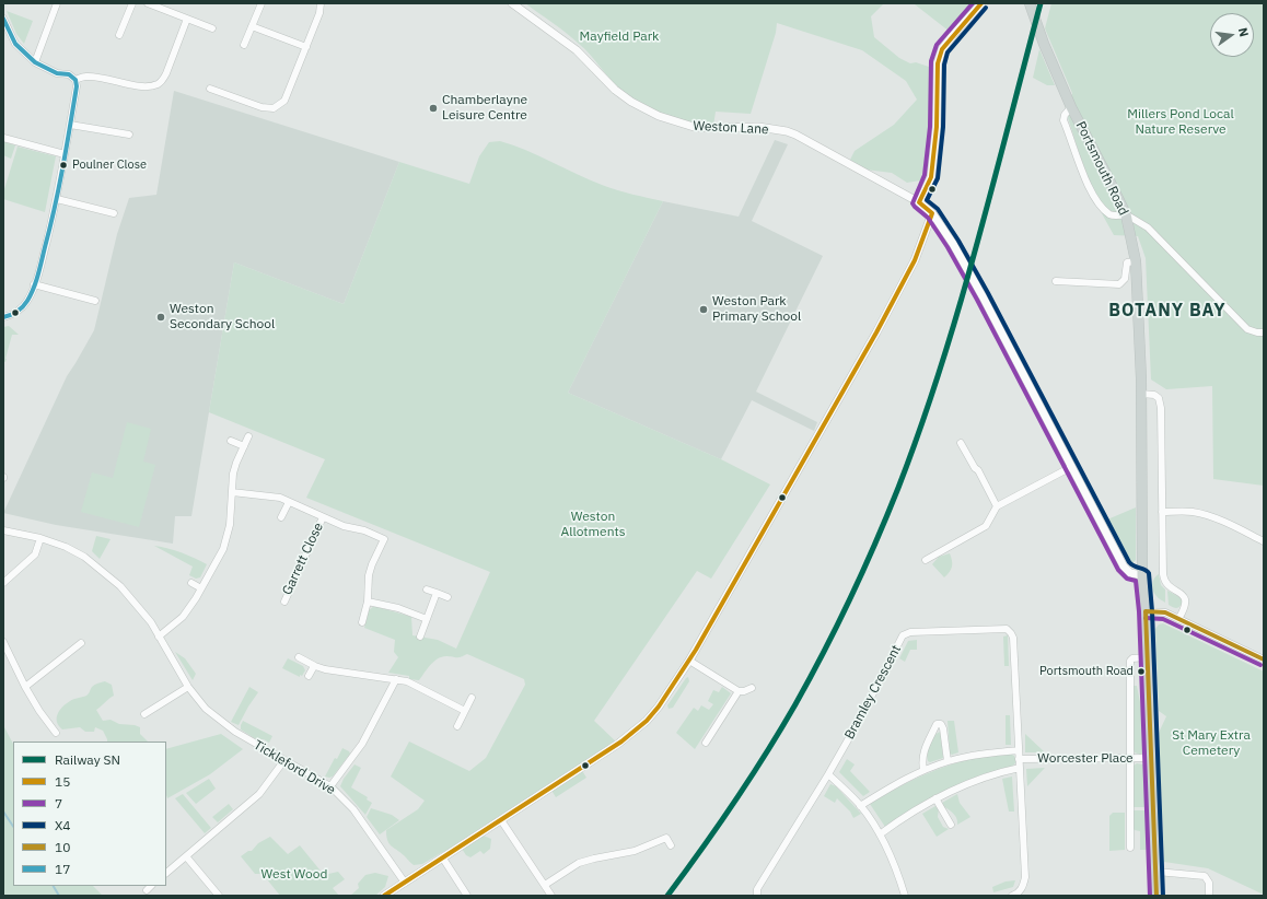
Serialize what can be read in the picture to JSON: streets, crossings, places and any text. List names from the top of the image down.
{
  "streets": {
    "main road": ["Portsmouth Road"],
    "street": [
      "Weston Lane",
      "Garrett Close",
      "Bramley Crescent",
      "Worcester Place",
      "Tickleford Drive"
    ]
  },
  "crossings": [
    ["Weston Lane", "Portsmouth Road"],
    ["Portsmouth Road", "Worcester Place"],
    ["Bramley Crescent", "Worcester Place"]
  ],
  "districts": ["BOTANY BAY"],
  "parks": [
    "Mayfield Park",
    "Millers Pond Local Nature Reserve",
    "Weston Allotments",
    "St Mary Extra Cemetery",
    "West Wood"
  ],
  "places": [
    "Chamberlayne Leisure Centre",
    "Poulner Close",
    "Weston Park Primary School",
    "Weston Secondary School",
    "Portsmouth Road"
  ],
  "lines": [
    "rail line SN",
    "transit line 15",
    "transit line 7",
    "transit line X4",
    "transit line 17",
    "transit line 10"
  ],
  "legend": [
    "Railway SN",
    "15",
    "7",
    "X4",
    "10",
    "17"
  ],
  "north": "right"
}
